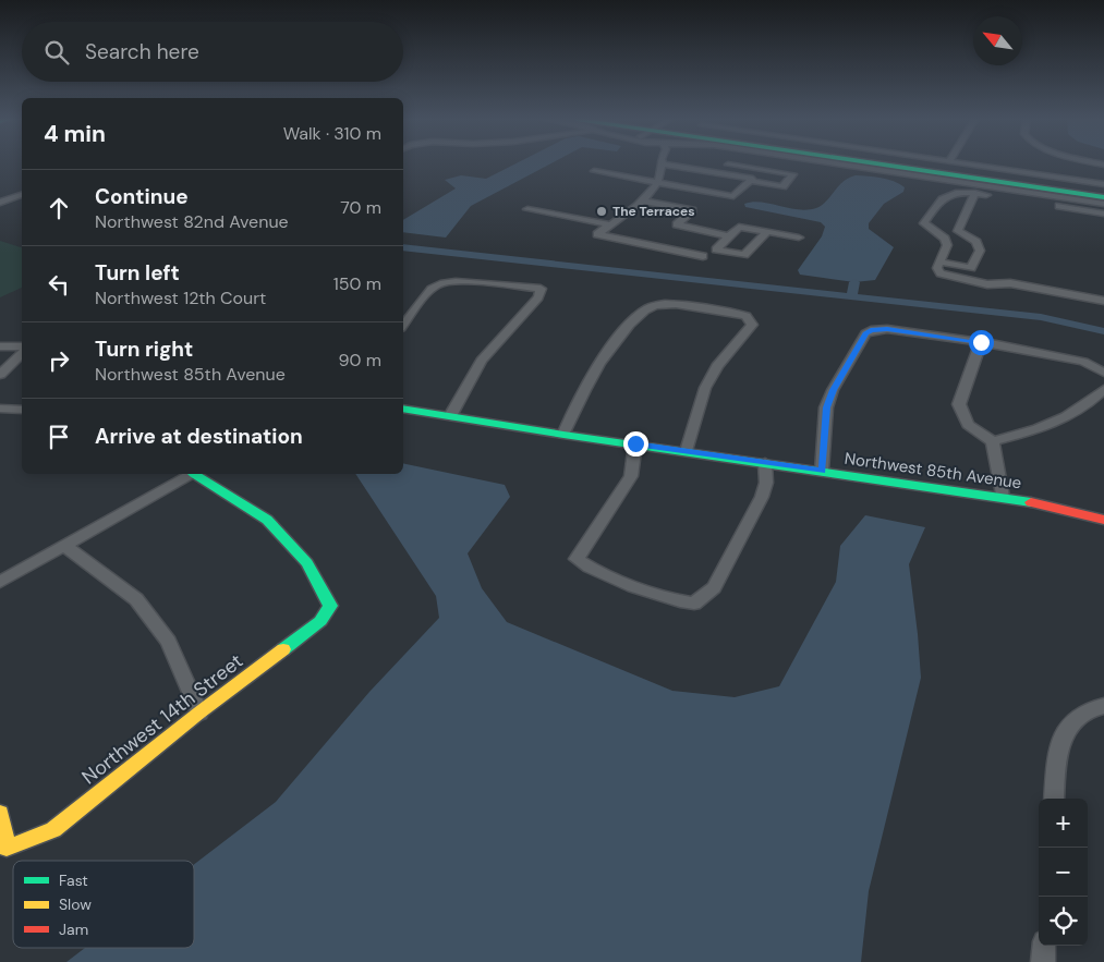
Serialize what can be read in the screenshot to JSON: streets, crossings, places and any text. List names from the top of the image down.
{
  "streets": {
    "main road": ["Northwest 85th Avenue", "Northwest 14th Street"]
  },
  "places": ["The Terraces"],
  "legend": ["Fast", "Slow", "Jam"],
  "north": "top left",
  "page": {
    "search": "Search here",
    "heading": ["4 min", "Walk · 310 m"],
    "list": [
      ["Continue", "Northwest 82nd Avenue", "70 m"],
      ["Turn left", "Northwest 12th Court", "150 m"],
      ["Turn right", "Northwest 85th Avenue", "90 m"],
      "Arrive at destination"
    ],
    "map_buttons": ["+", "−"]
  }
}
